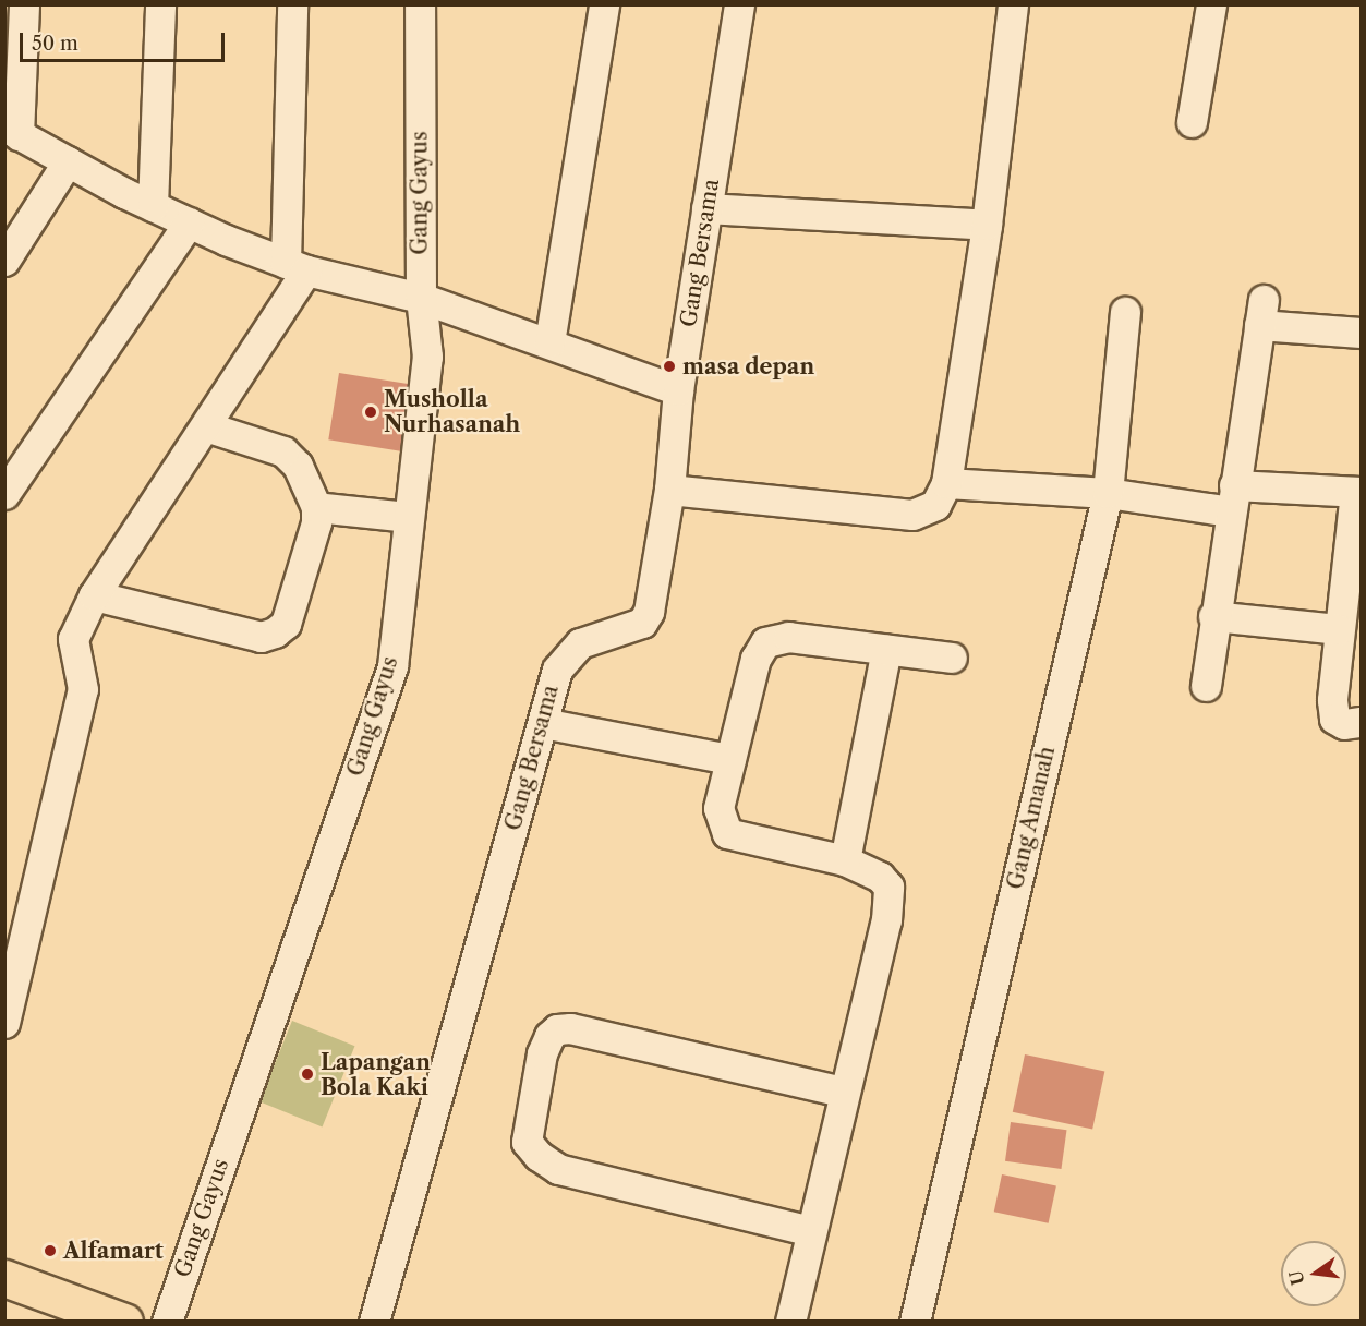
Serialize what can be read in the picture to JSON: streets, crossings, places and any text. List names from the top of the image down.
{
  "streets": {
    "street": ["Gang Gayus", "Gang Bersama", "Gang Amanah"]
  },
  "places": [
    "masa depan",
    "Musholla Nurhasanah",
    "Lapangan Bola Kaki",
    "Alfamart"
  ],
  "scale_bar": "50 m",
  "north": "left"
}
